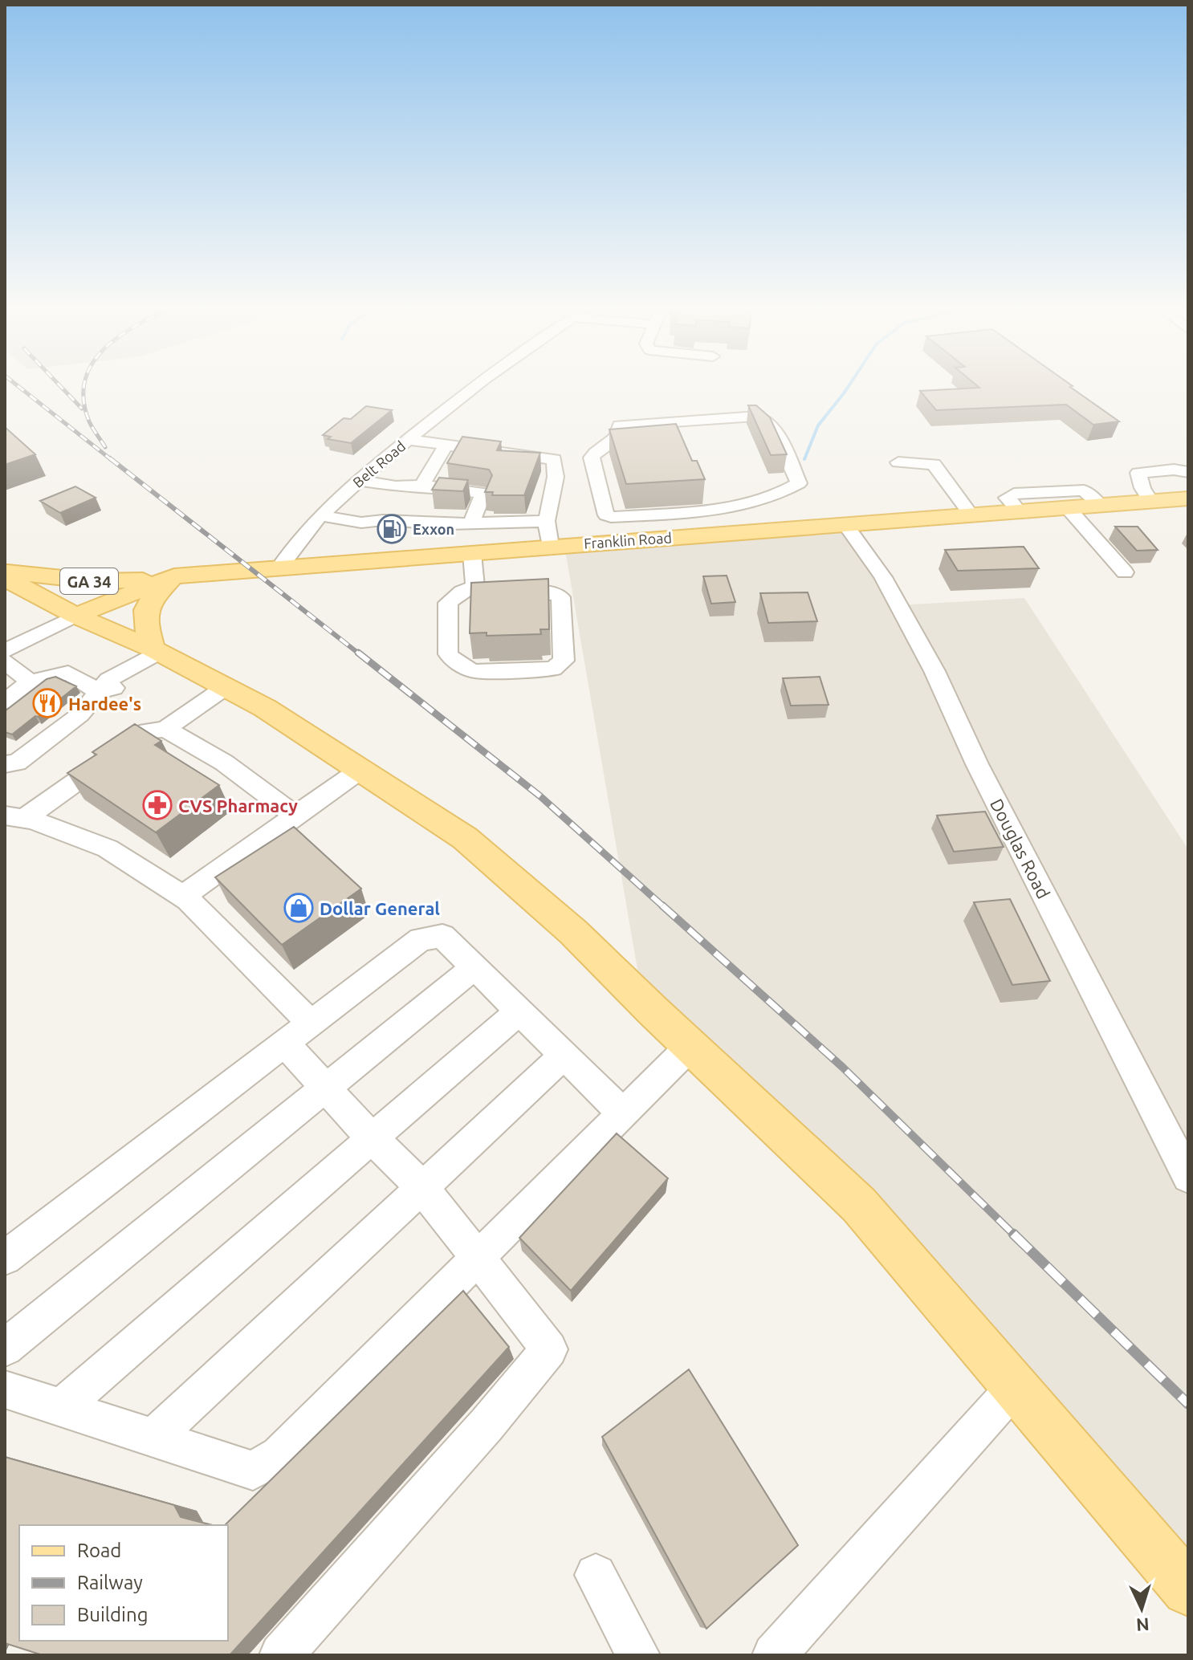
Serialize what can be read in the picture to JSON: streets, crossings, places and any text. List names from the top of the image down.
{
  "streets": {
    "main road": ["Franklin Road", "GA 34"],
    "street": ["Belt Road", "Douglas Road"]
  },
  "crossings": [
    ["Belt Road", "Franklin Road"],
    ["Franklin Road", "GA 34"],
    ["Franklin Road", "Douglas Road"]
  ],
  "places": {
    "fuel station": ["Exxon"],
    "restaurant": ["Hardee's"],
    "pharmacy": ["CVS Pharmacy"],
    "shop": ["Dollar General"]
  },
  "legend": ["Road", "Railway", "Building"],
  "north": "bottom"
}
